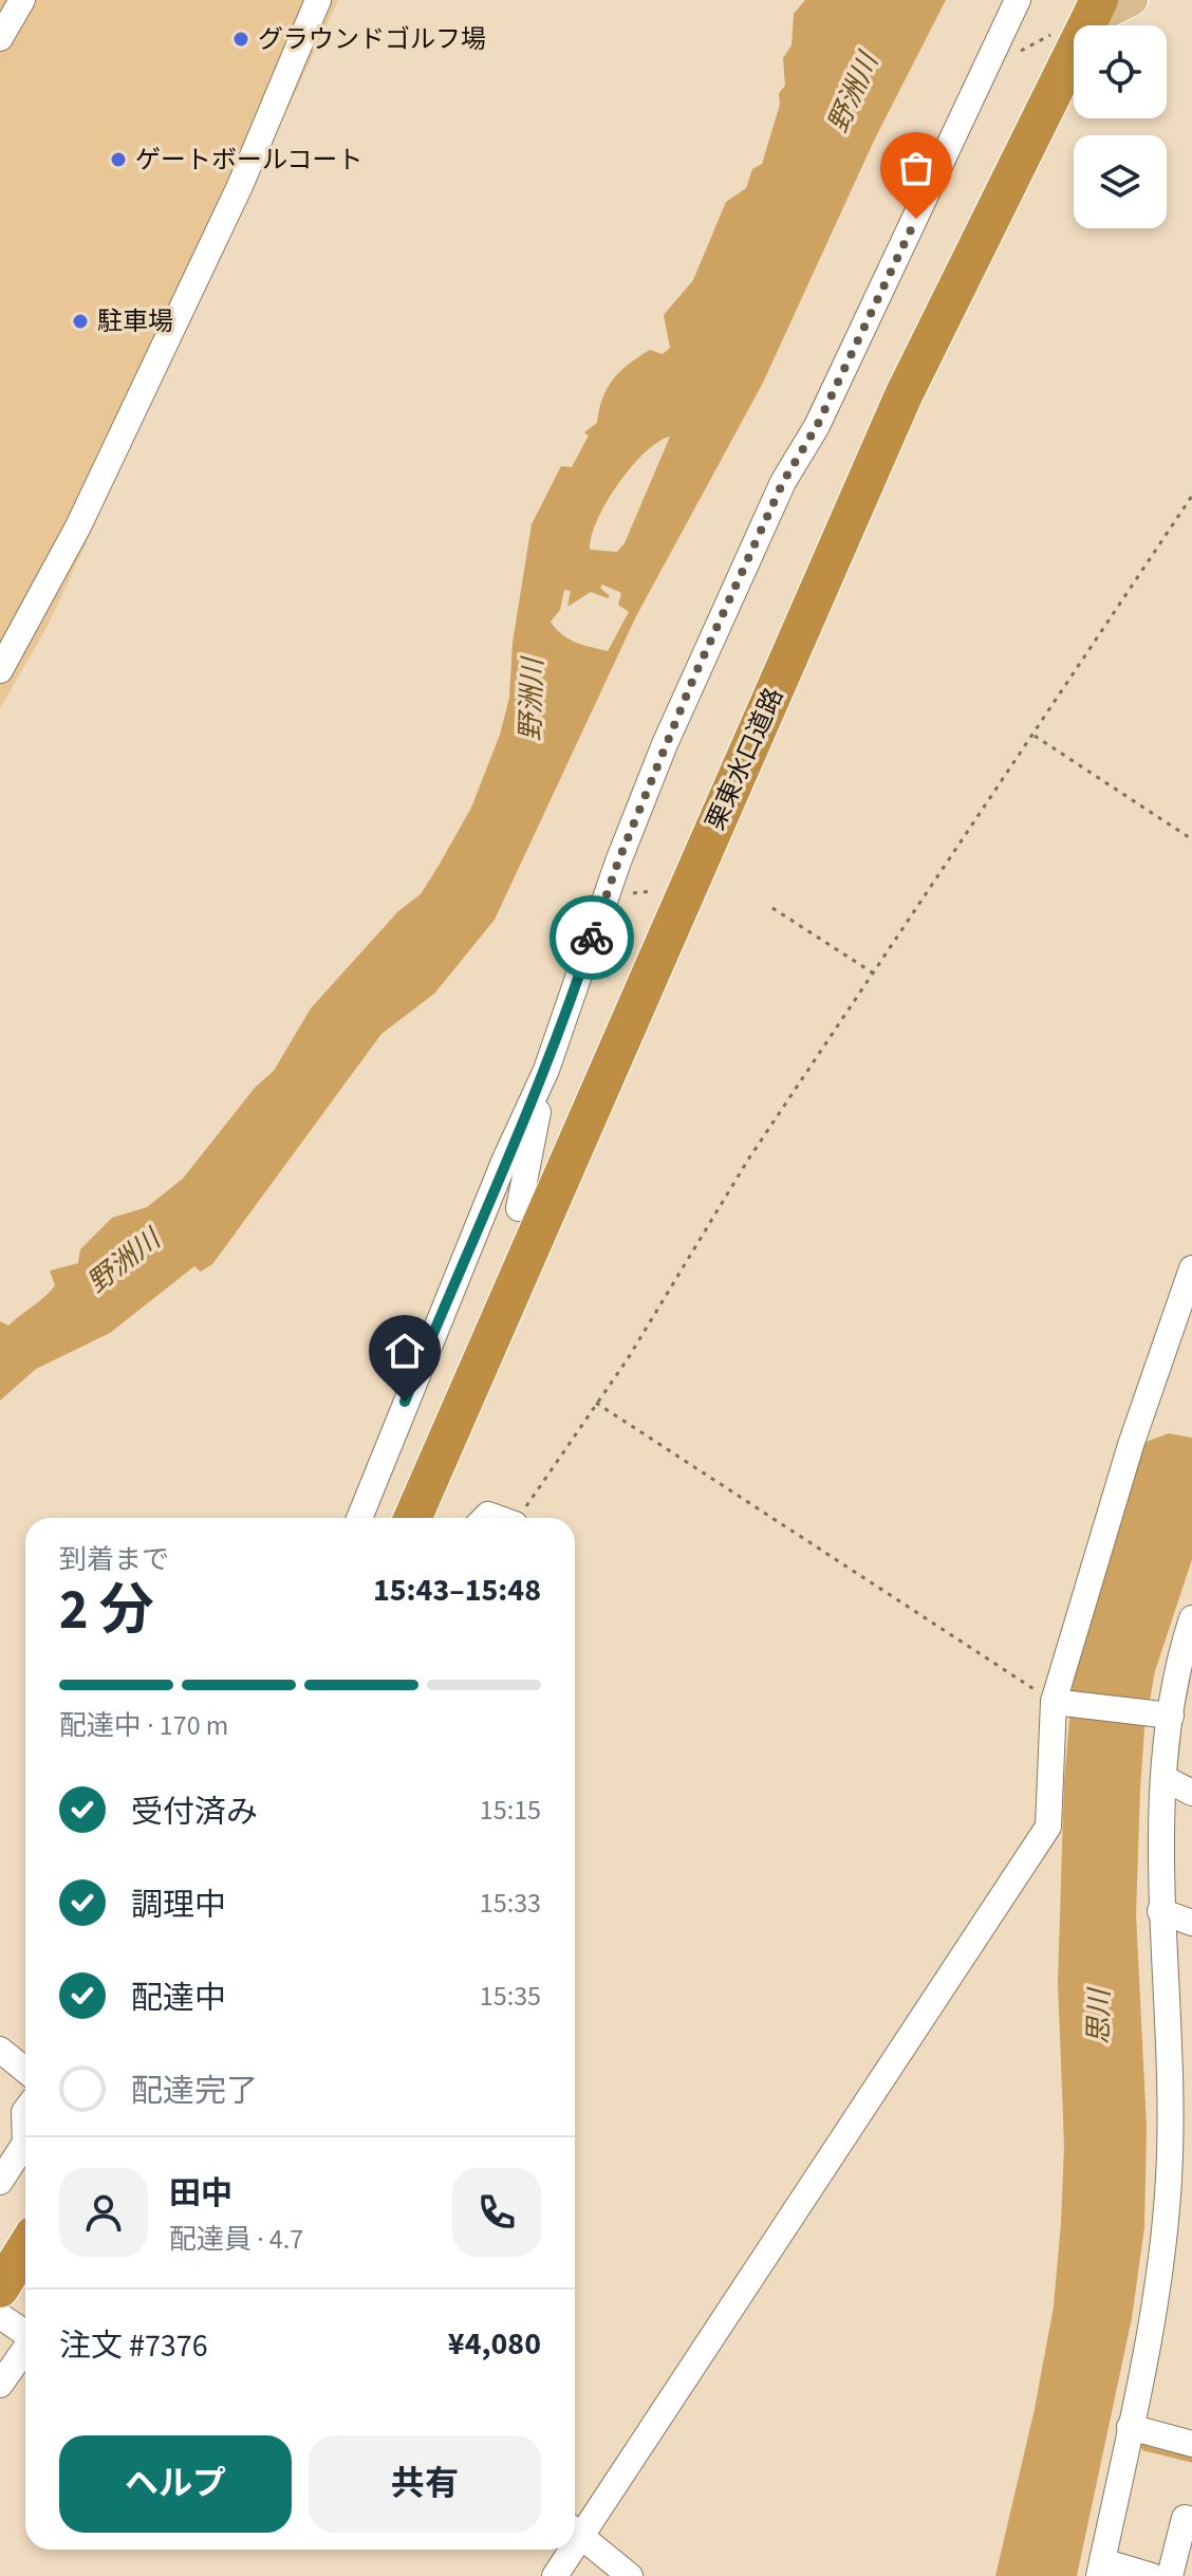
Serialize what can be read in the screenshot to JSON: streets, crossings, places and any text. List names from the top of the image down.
{
  "streets": {
    "highway": ["栗東水口道路"]
  },
  "water": ["野洲川", "思川"],
  "places": ["グラウンドゴルフ場", "ゲートボールコート", "駐車場"],
  "page": {
    "heading": ["2 分", "到着まで", "15:43–15:48"],
    "panel": [
      "田中",
      "配達員 · 4.7",
      "注文 #7376",
      "¥4,080"
    ],
    "bar": "配達中 · 170 m",
    "list": [
      ["受付済み", "15:15"],
      ["調理中", "15:33"],
      ["配達中", "15:35"],
      "配達完了"
    ],
    "buttons": ["ヘルプ", "共有"]
  }
}
